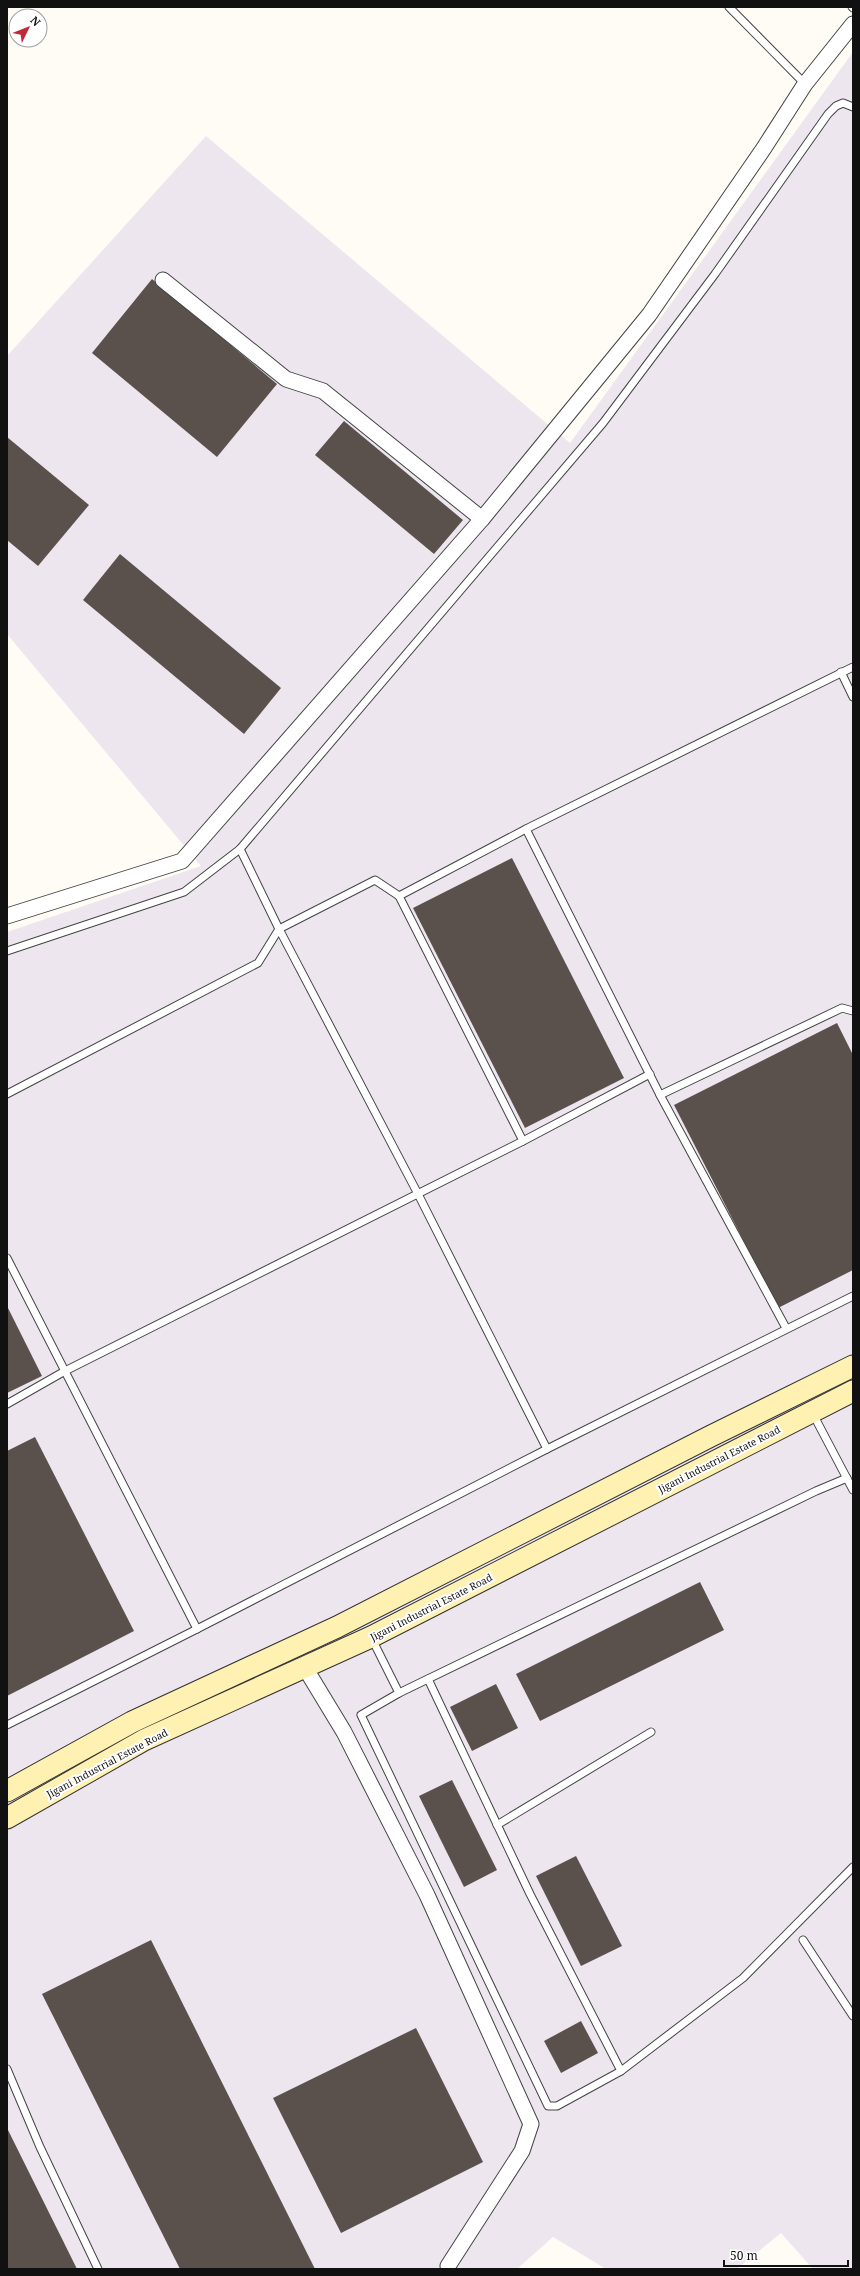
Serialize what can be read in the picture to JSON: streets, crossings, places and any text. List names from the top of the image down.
{
  "streets": {
    "main road": ["Jigani Industrial Estate Road"]
  },
  "scale_bar": "50 m",
  "north": "top right"
}
